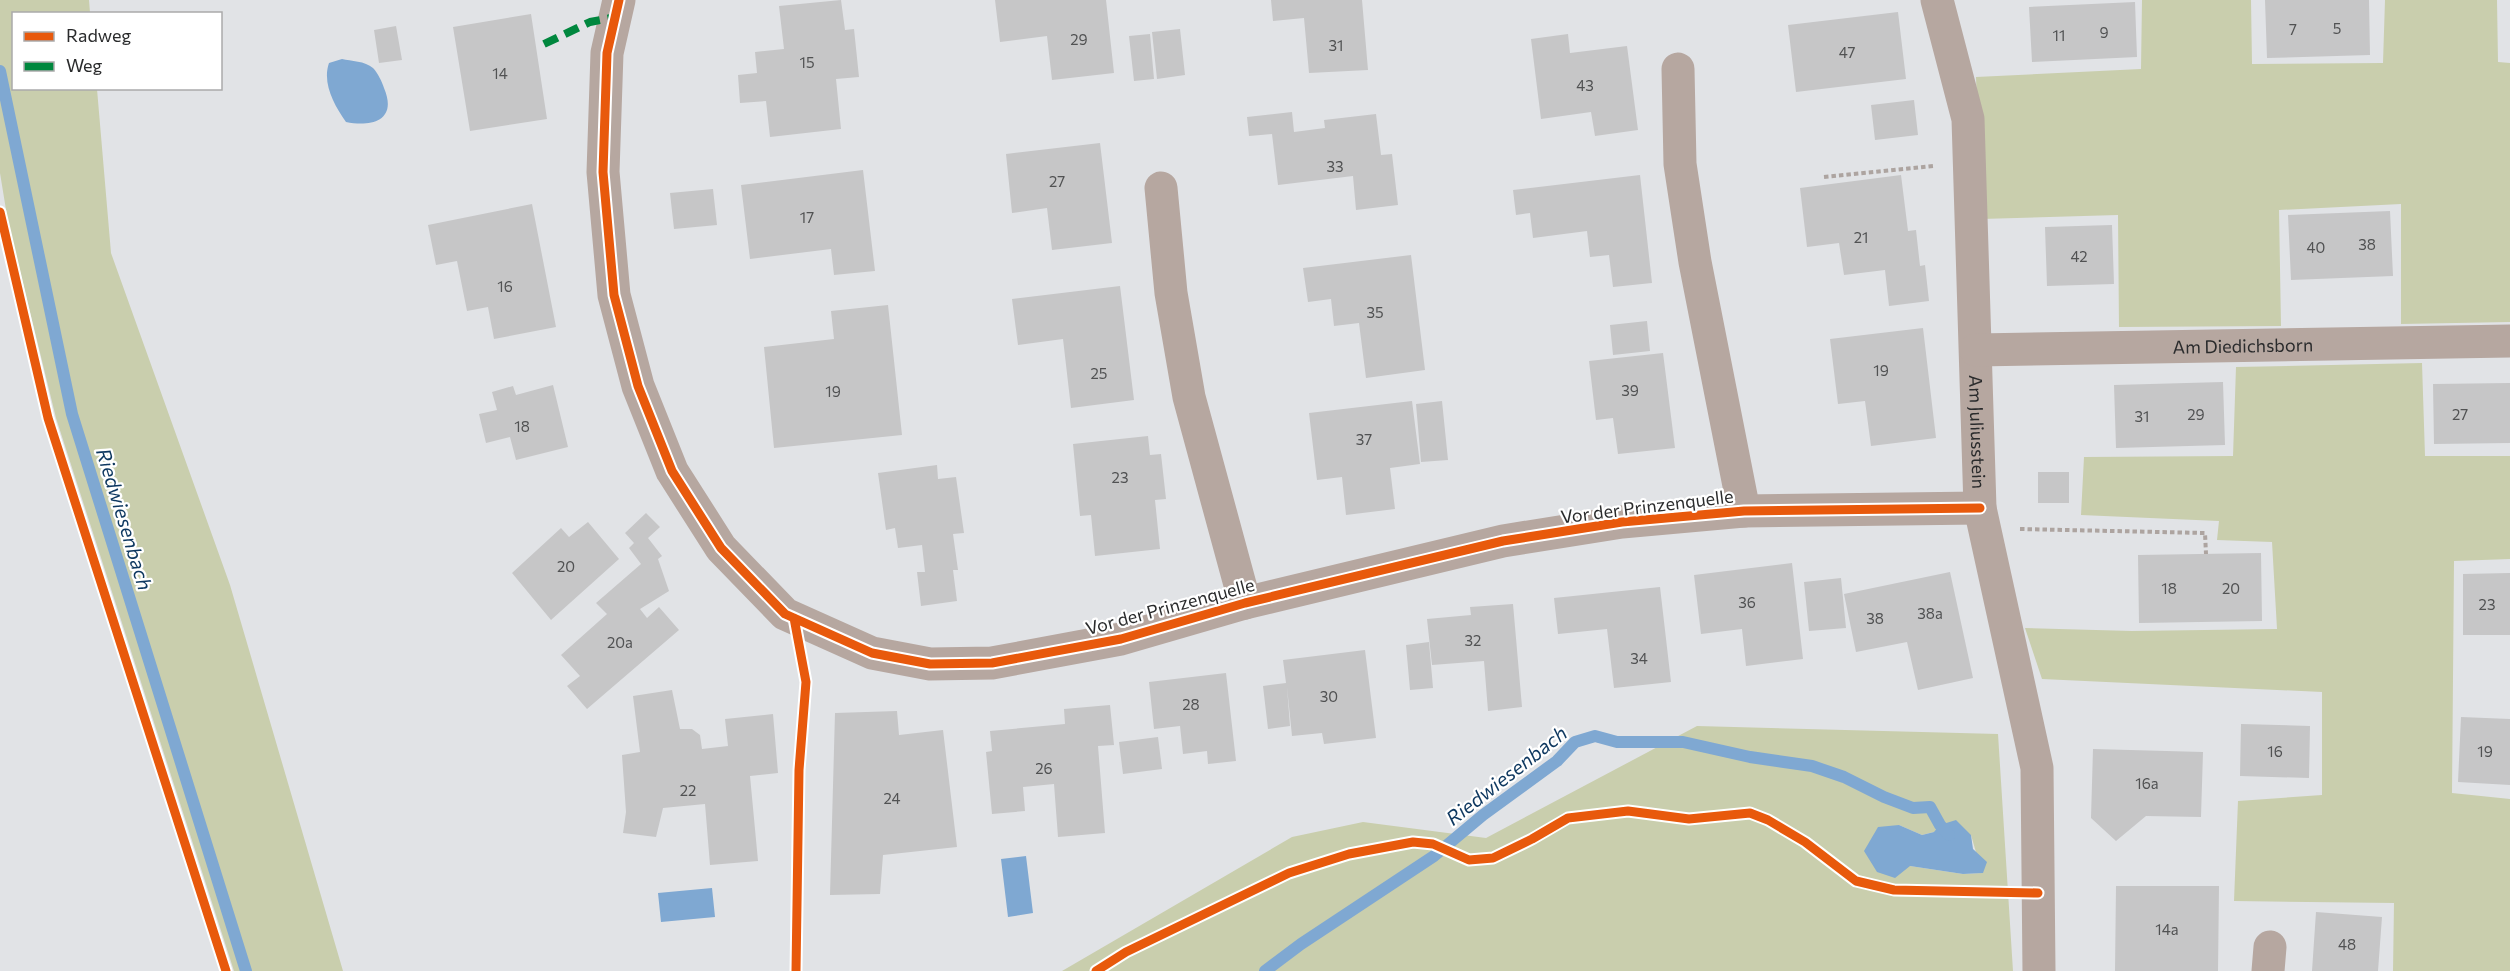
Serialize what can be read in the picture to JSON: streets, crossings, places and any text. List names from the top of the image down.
{
  "streets": {
    "street": ["Am Diedichsborn", "Am Juliusstein", "Vor der Prinzenquelle"]
  },
  "crossings": [
    ["Am Diedichsborn", "Am Juliusstein"],
    ["Am Juliusstein", "Vor der Prinzenquelle"]
  ],
  "water": ["Riedwiesenbach"],
  "house_numbers": [
    "5",
    "7",
    "9",
    "11",
    "29",
    "31",
    "47",
    "15",
    "14",
    "43",
    "33",
    "27",
    "17",
    "21",
    "38",
    "40",
    "42",
    "16",
    "35",
    "19",
    "25",
    "39",
    "19",
    "29",
    "27",
    "31",
    "18",
    "37",
    "23",
    "20",
    "18",
    "20",
    "36",
    "23",
    "38a",
    "38",
    "32",
    "20a",
    "34",
    "30",
    "28",
    "16",
    "19",
    "26",
    "16a",
    "22",
    "24",
    "14a",
    "48"
  ],
  "legend": ["Radweg", "Weg"]
}
